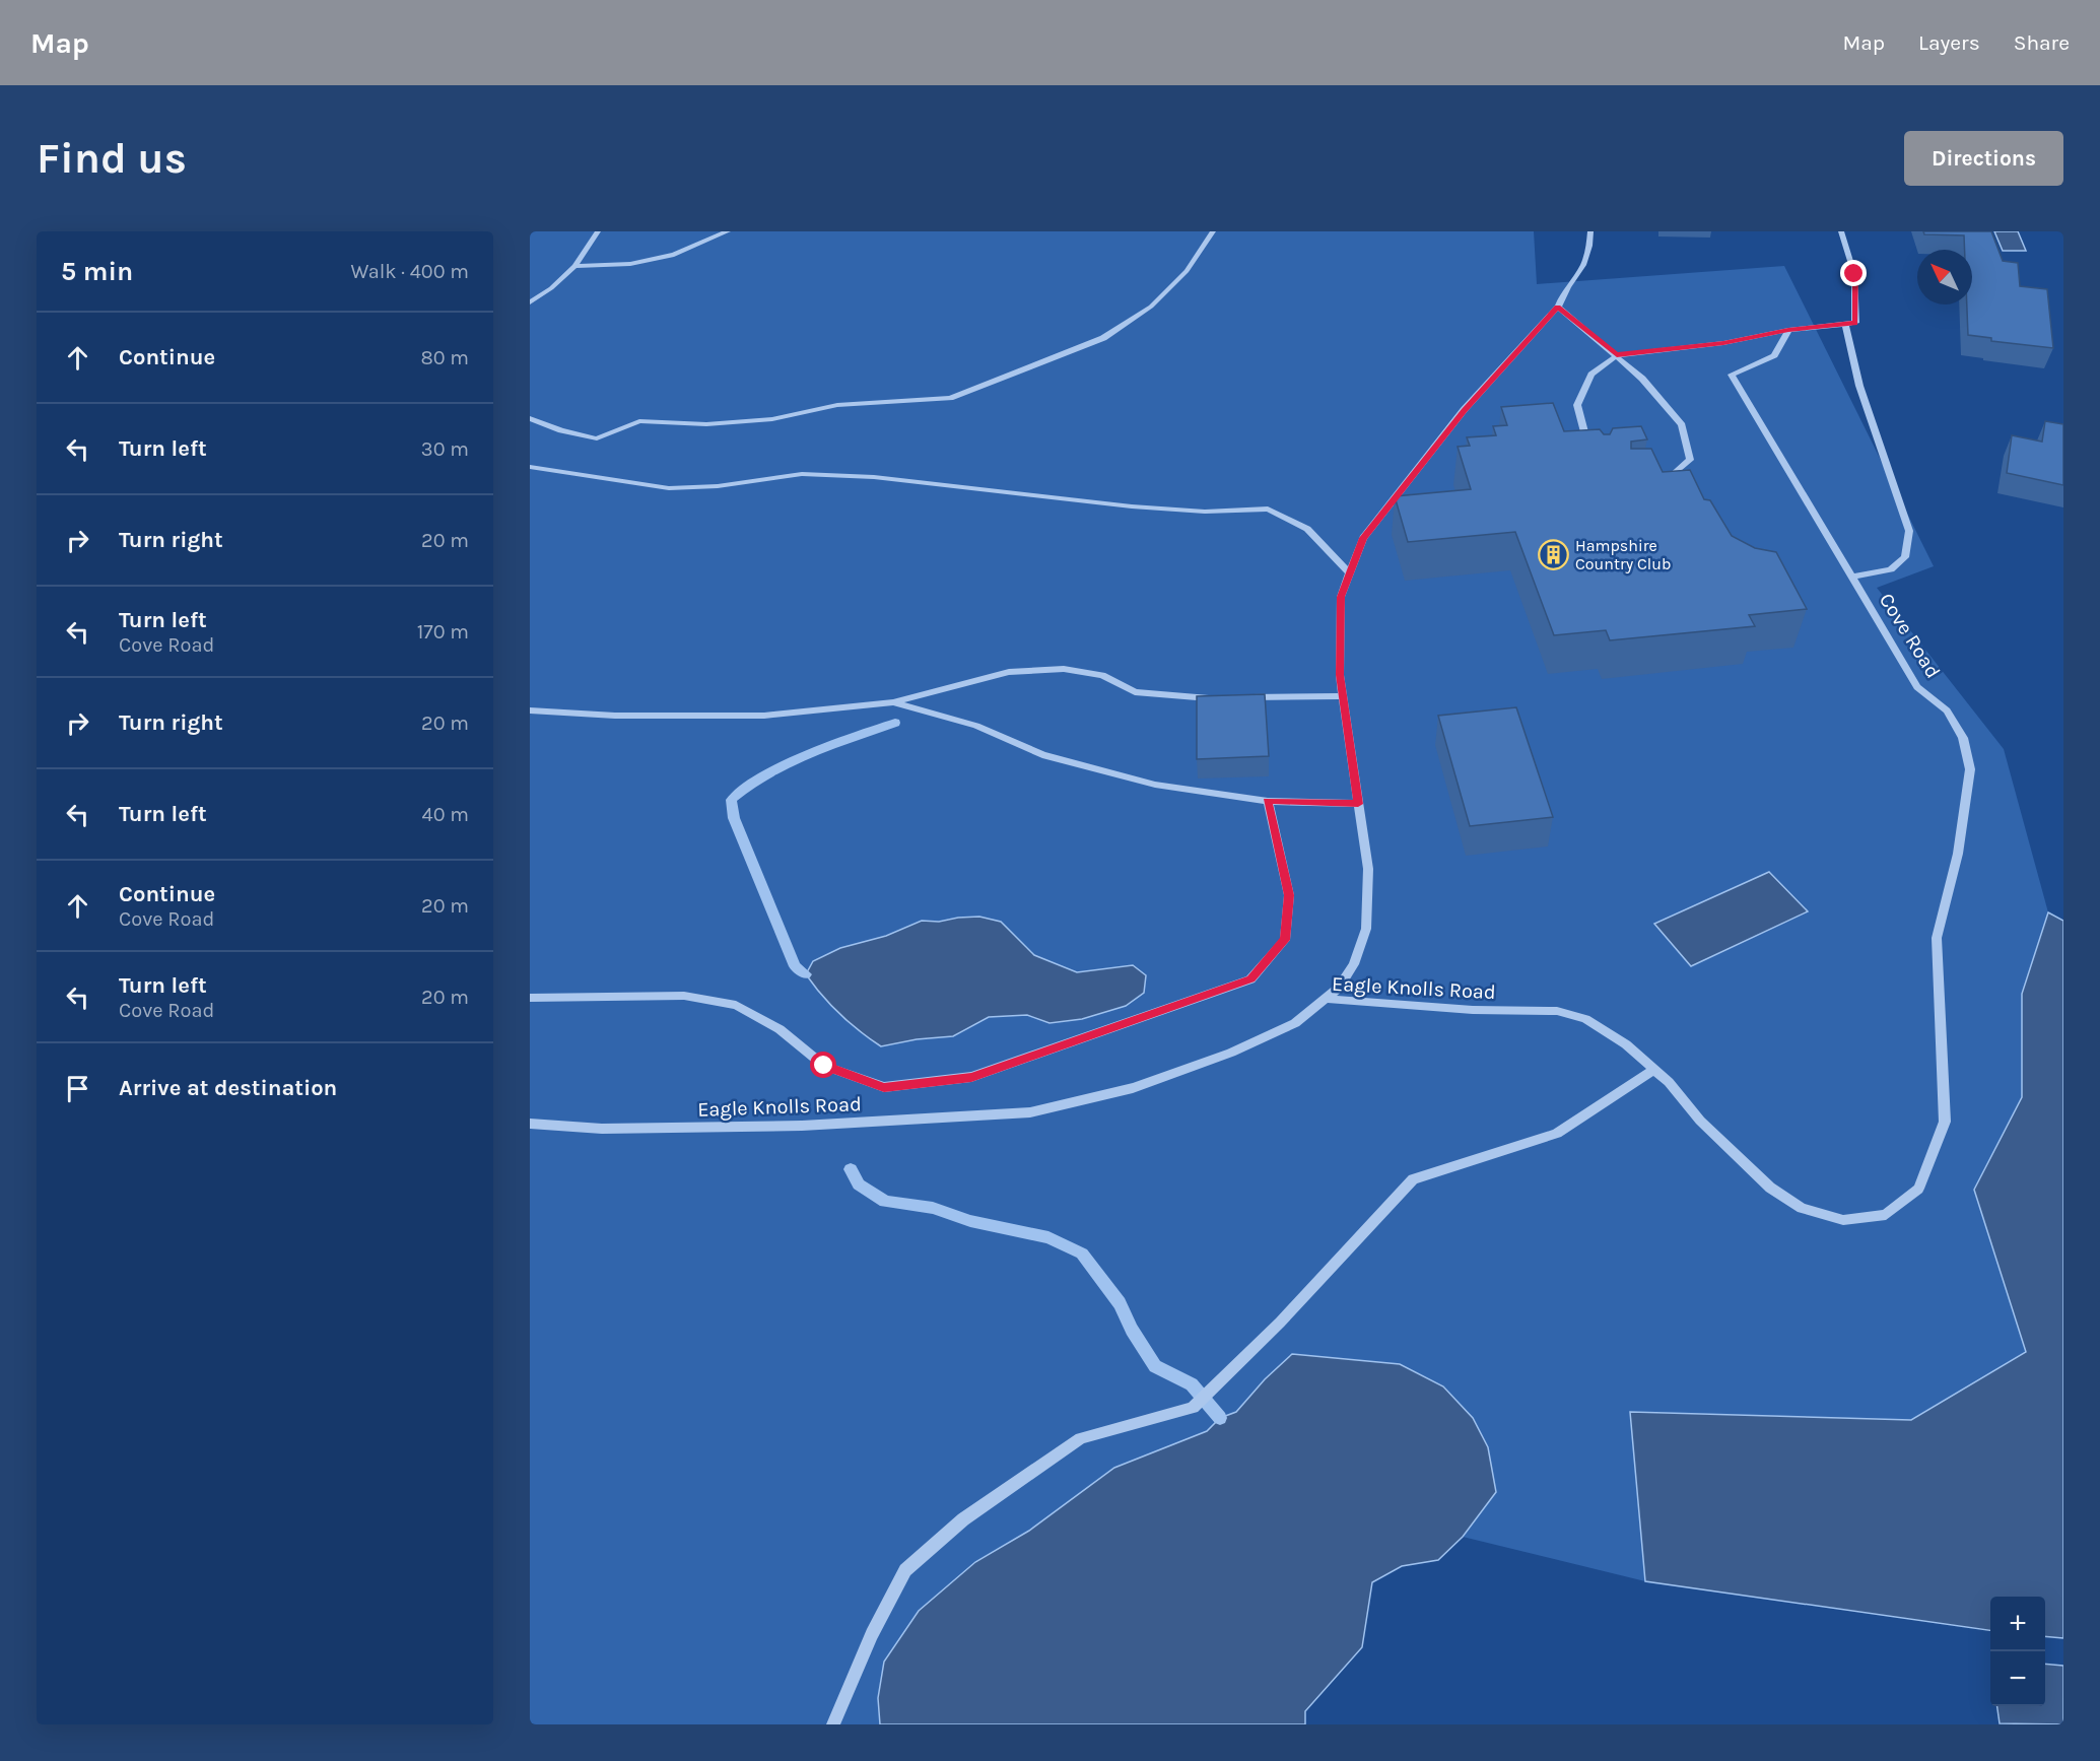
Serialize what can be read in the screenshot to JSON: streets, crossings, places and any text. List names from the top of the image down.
{
  "streets": {
    "street": ["Cove Road", "Eagle Knolls Road"]
  },
  "crossings": [
    ["Cove Road", "Eagle Knolls Road"]
  ],
  "places": {
    "building": ["Hampshire Country Club"]
  },
  "north": "top left",
  "page": {
    "header": "Map",
    "nav": ["Map", "Layers", "Share"],
    "buttons": "Directions",
    "title": "Find us",
    "heading": ["5 min", "Walk · 400 m"],
    "list": [
      ["Continue", "80 m"],
      ["Turn left", "30 m"],
      ["Turn right", "20 m"],
      ["Turn left", "Cove Road", "170 m"],
      ["Turn right", "20 m"],
      ["Turn left", "40 m"],
      ["Continue", "Cove Road", "20 m"],
      ["Turn left", "Cove Road", "20 m"],
      "Arrive at destination"
    ],
    "map_buttons": ["+", "−"]
  }
}
